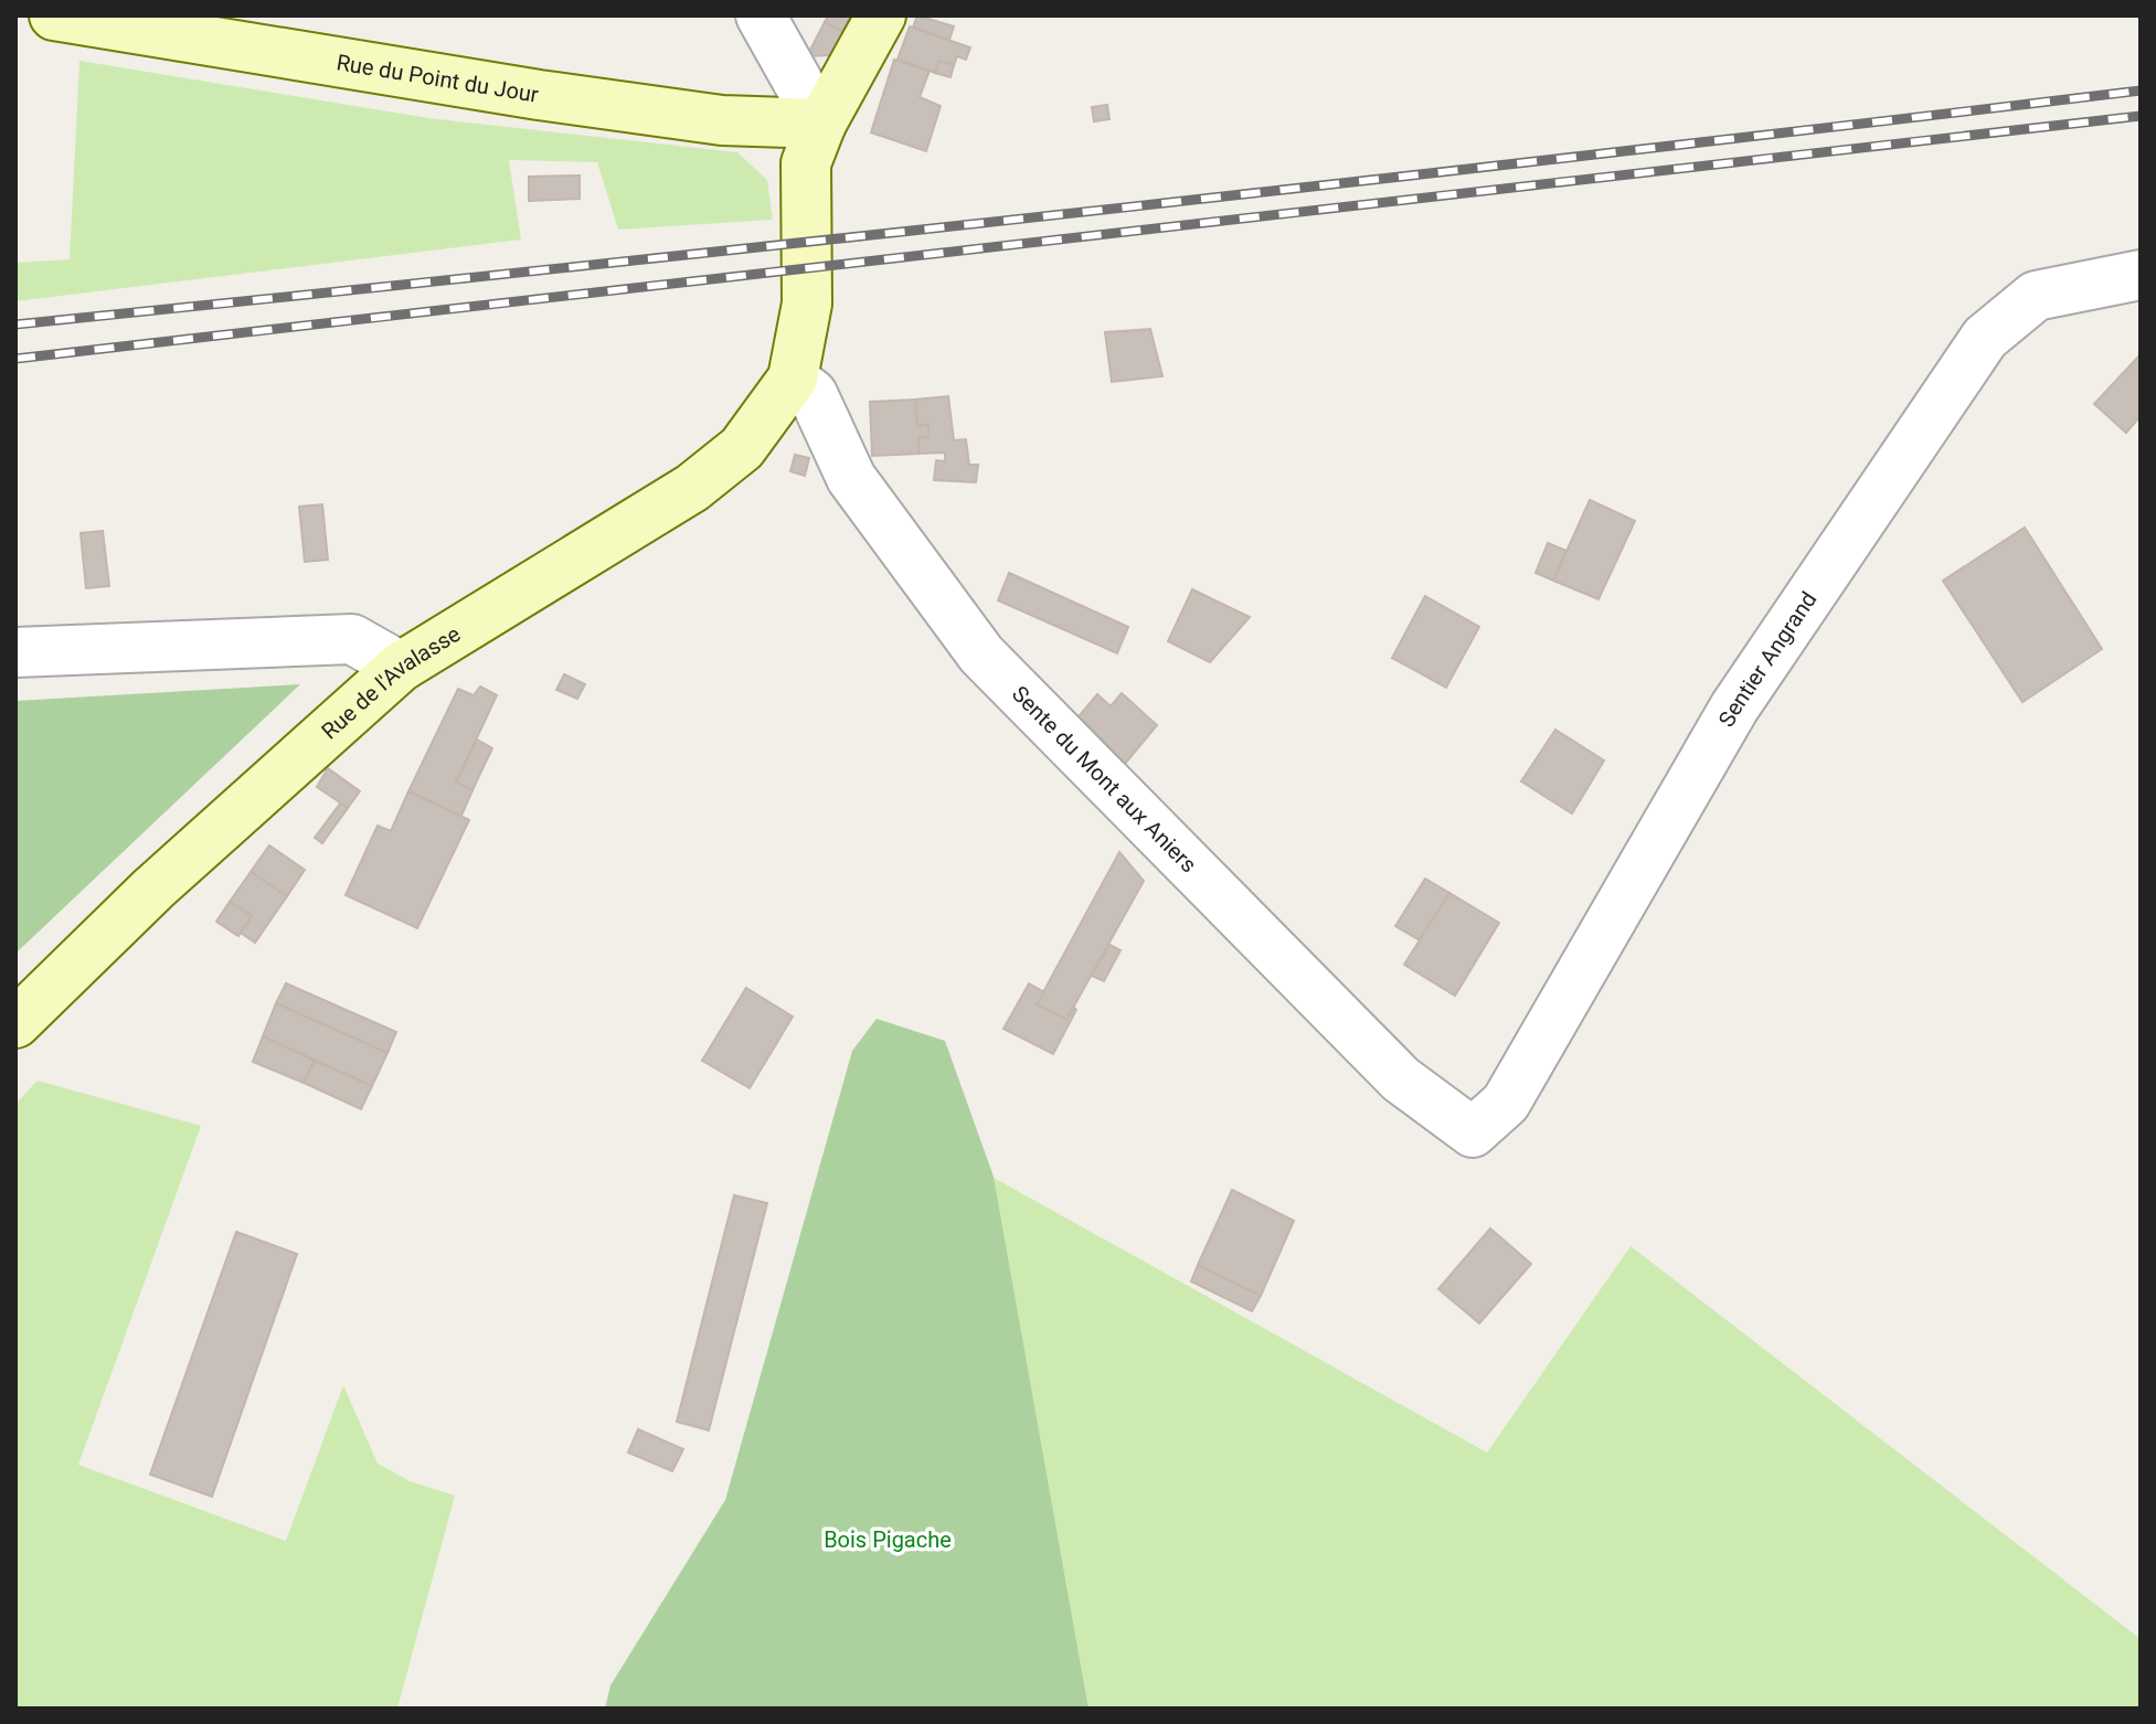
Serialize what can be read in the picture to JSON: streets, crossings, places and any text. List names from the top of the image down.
{
  "streets": {
    "main road": ["Rue du Point du Jour", "Rue de l'Avalasse"],
    "street": ["Sentier Angrand", "Sente du Mont aux Aniers"]
  },
  "crossings": [
    ["Sentier Angrand", "Sente du Mont aux Aniers"],
    ["Rue de l'Avalasse", "Sente du Mont aux Aniers"]
  ],
  "parks": ["Bois Pigache"]
}
